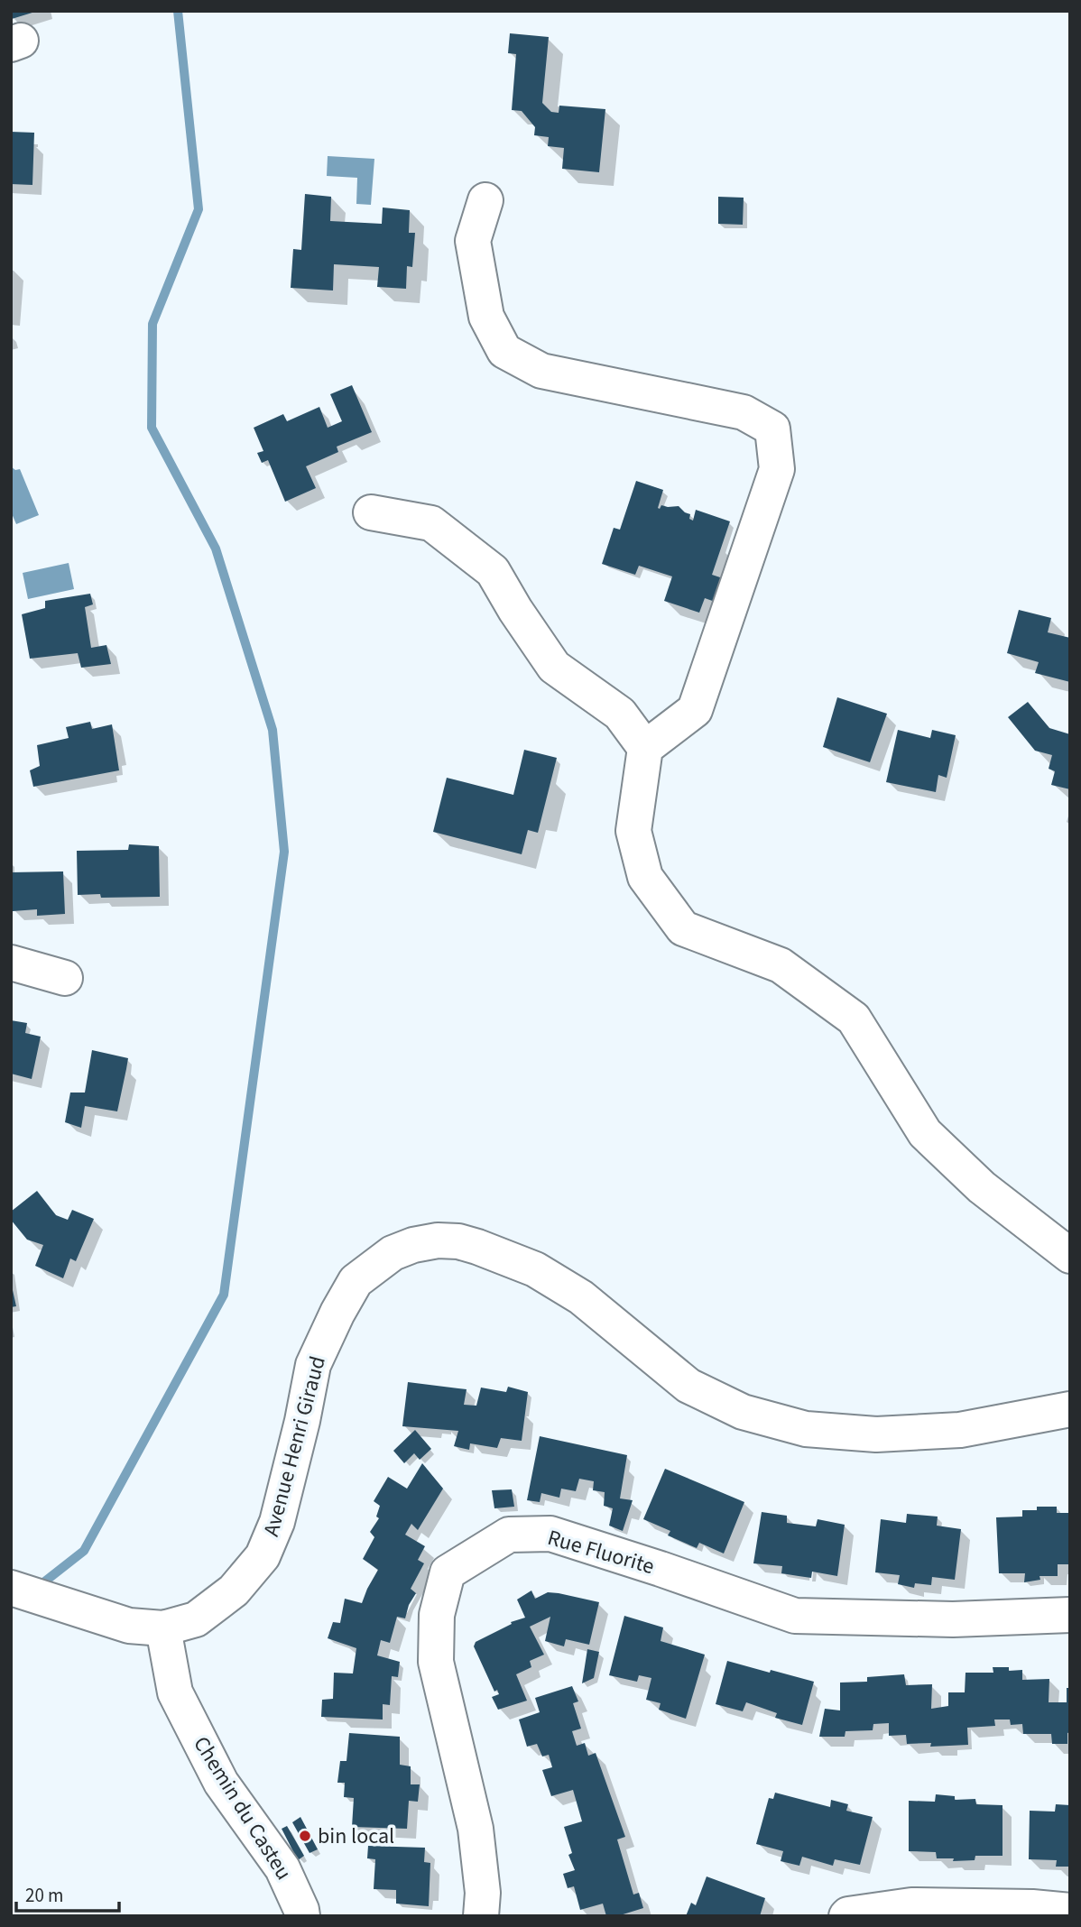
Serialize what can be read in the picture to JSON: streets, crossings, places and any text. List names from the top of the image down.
{
  "streets": {
    "street": ["Avenue Henri Giraud", "Rue Fluorite", "Chemin du Casteu"]
  },
  "crossings": [
    ["Avenue Henri Giraud", "Chemin du Casteu"]
  ],
  "places": ["bin local"],
  "scale_bar": "20 m"
}
